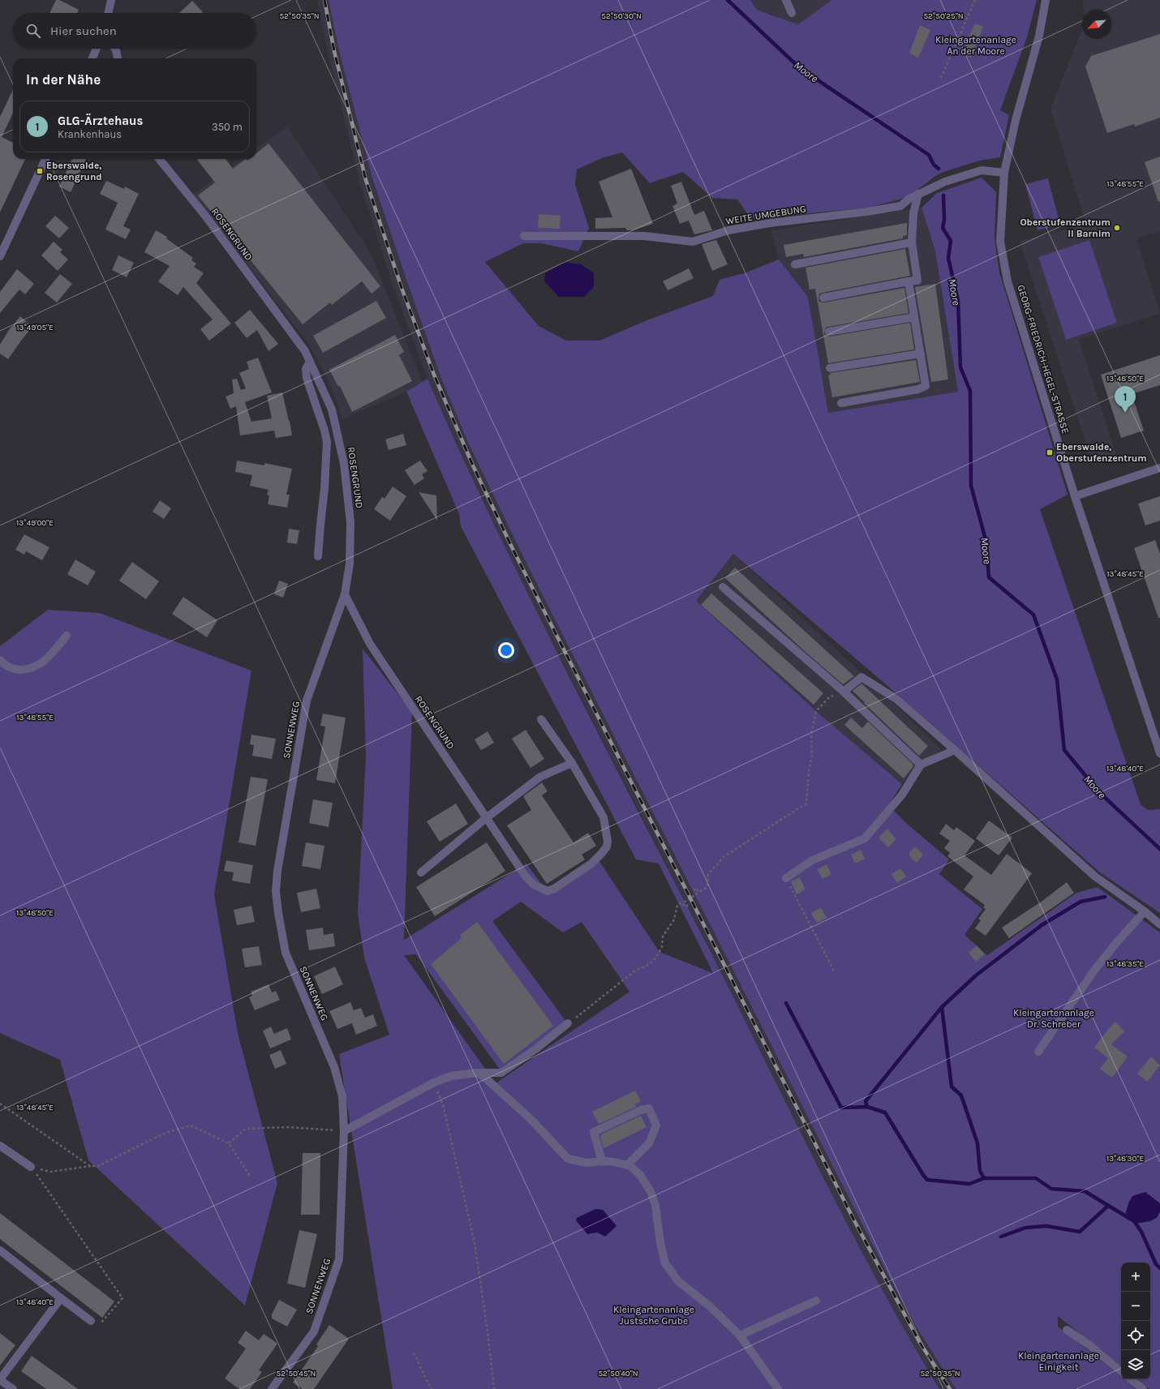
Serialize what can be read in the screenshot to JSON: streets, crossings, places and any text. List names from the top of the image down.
{
  "streets": {
    "street": [
      "WEITE UMGEBUNG",
      "ROSENGRUND",
      "GEORG-FRIEDRICH-HEGEL-STRASSE",
      "SONNENWEG"
    ]
  },
  "crossings": [
    ["WEITE UMGEBUNG", "GEORG-FRIEDRICH-HEGEL-STRASSE"],
    ["ROSENGRUND", "SONNENWEG"]
  ],
  "water": ["Moore"],
  "parks": [
    "Kleingartenanlage An der Moore",
    "Kleingartenanlage Dr. Schreber",
    "Kleingartenanlage Justsche Grube",
    "Kleingartenanlage Einigkeit"
  ],
  "places": {
    "transit": ["Eberswalde, Rosengrund", "Eberswalde, Oberstufenzentrum"],
    "other": ["Oberstufenzentrum II Barnim"]
  },
  "north": "bottom left",
  "page": {
    "search": "Hier suchen",
    "heading": "In der Nähe",
    "list": [
      {
        "mark": "1",
        "name": "GLG-Ärztehaus",
        "note": "Krankenhaus",
        "value": "350 m"
      }
    ],
    "pins": "1",
    "map_buttons": ["+", "−"]
  },
  "coordinates": [
    "52°50'35\"N",
    "52°50'30\"N",
    "52°50'25\"N",
    "13°48'55\"E",
    "13°49'05\"E",
    "13°48'50\"E",
    "13°49'00\"E",
    "13°48'45\"E",
    "13°48'40\"E",
    "13°48'35\"E",
    "13°48'30\"E",
    "52°50'45\"N",
    "52°50'40\"N"
  ]
}
